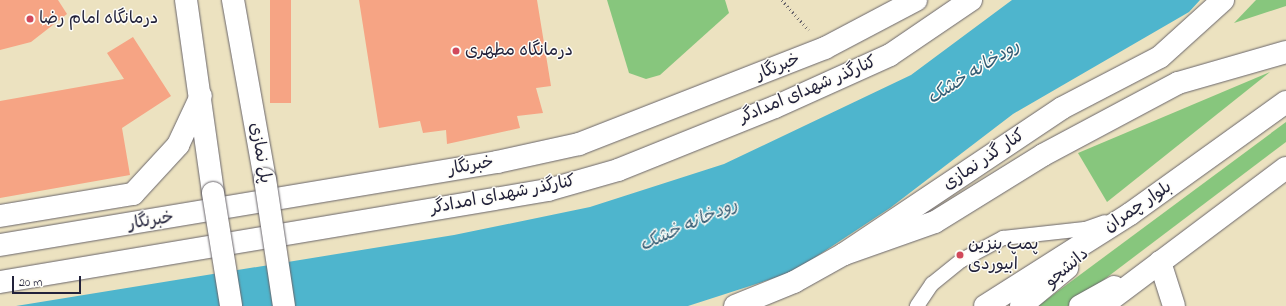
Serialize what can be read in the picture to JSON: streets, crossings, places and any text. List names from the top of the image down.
{
  "streets": {
    "main road": [
      "خبرنگار",
      "کنارگذر شهدای امدادگر",
      "پل نمازی",
      "کنار گذر نمازی",
      "بلوار چمران",
      "دانشجو"
    ]
  },
  "crossings": [
    ["بلوار چمران", "دانشجو"]
  ],
  "water": ["رودخانه خشک"],
  "places": ["درمانگاه امام رضا", "درمانگاه مطهری", "پمپ بنزین ابیوردی"],
  "scale_bar": "20 m"
}
